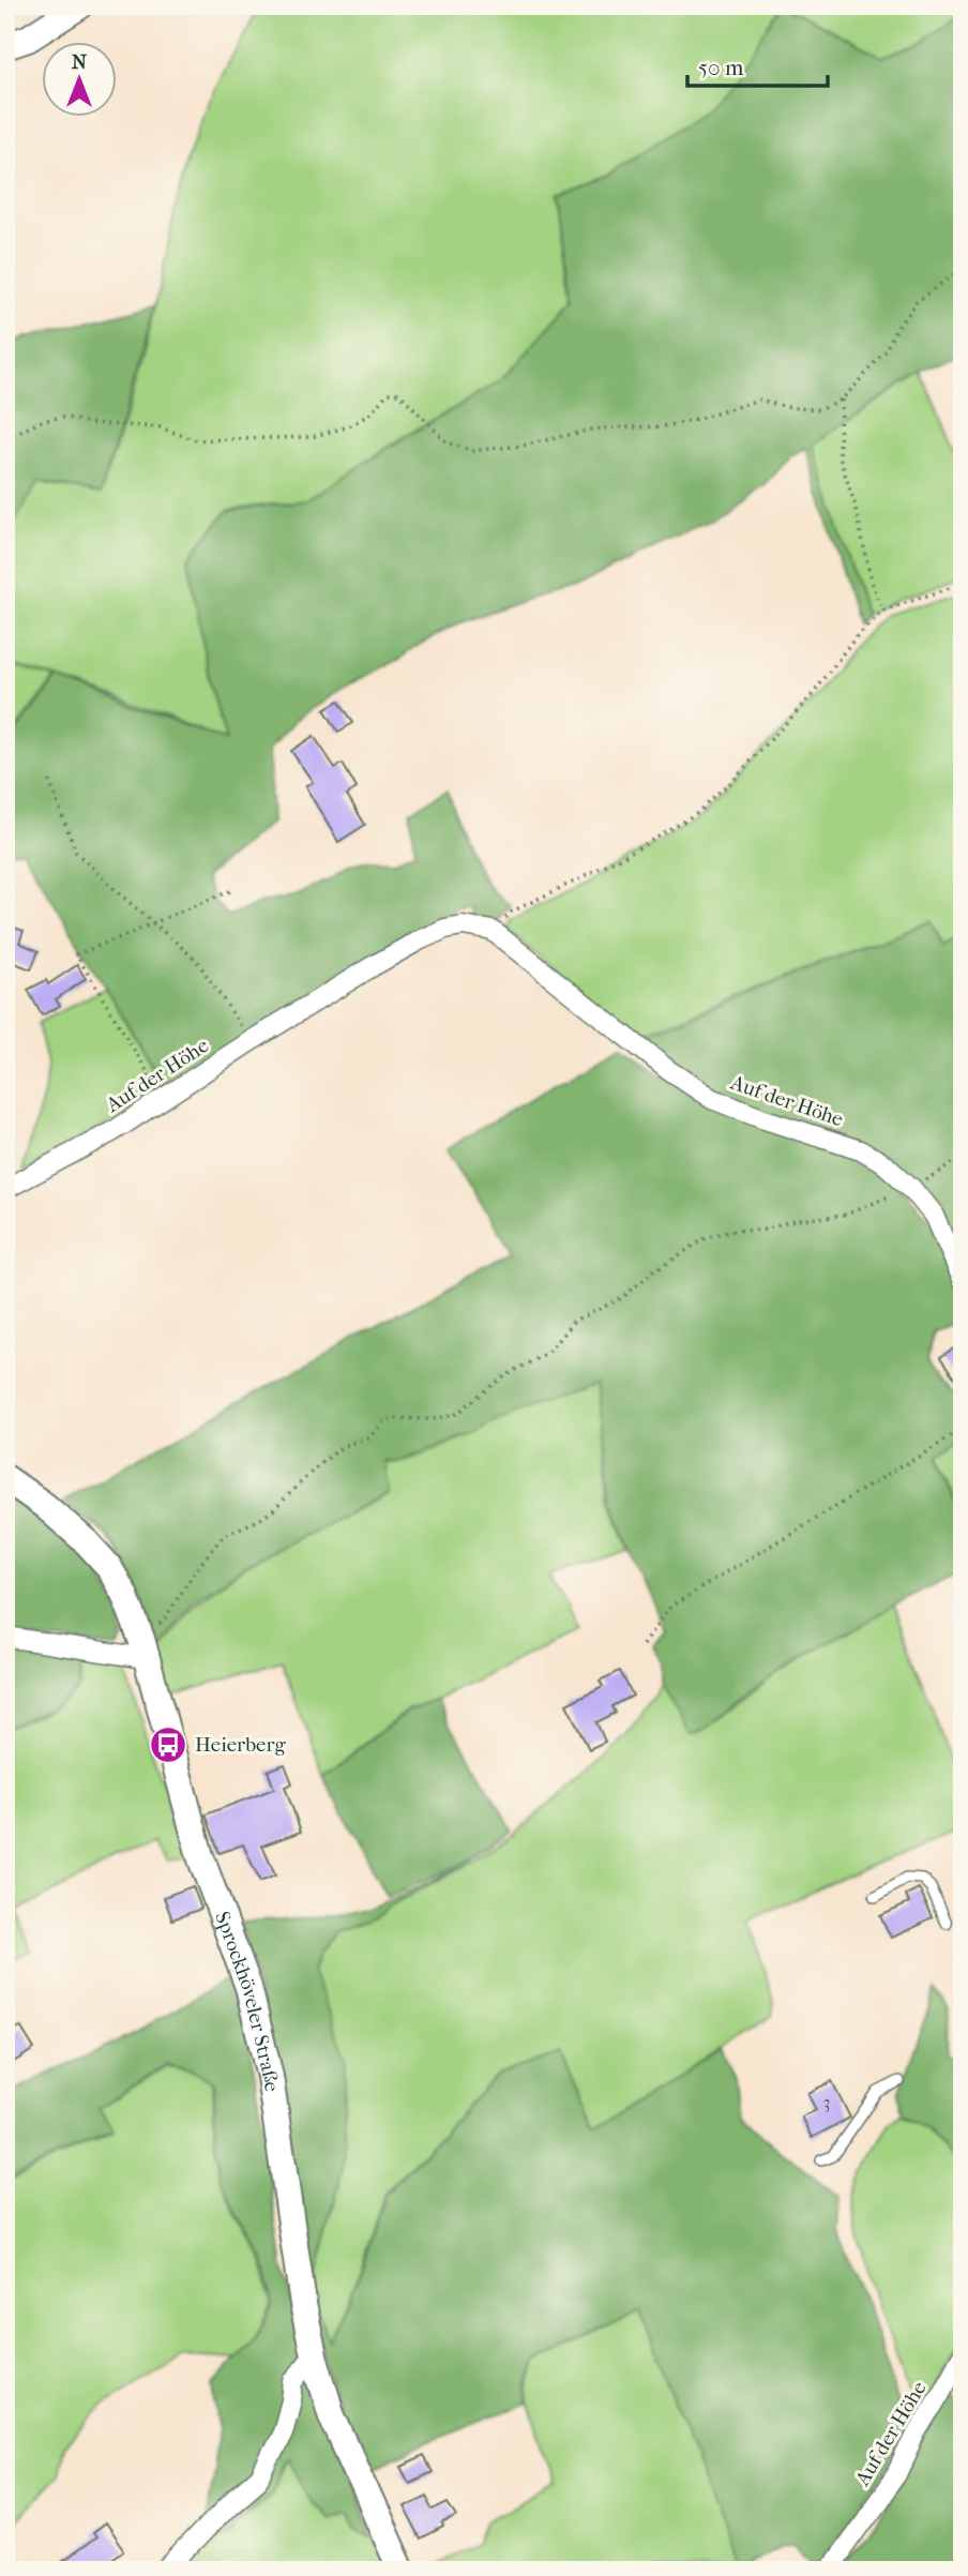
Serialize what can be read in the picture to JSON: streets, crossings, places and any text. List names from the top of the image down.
{
  "streets": {
    "street": ["Auf der Höhe", "Sprockhöveler Straße"]
  },
  "places": {
    "bus stop": ["Heierberg"]
  },
  "house_numbers": ["3"],
  "scale_bar": "50 m",
  "north": "top"
}
